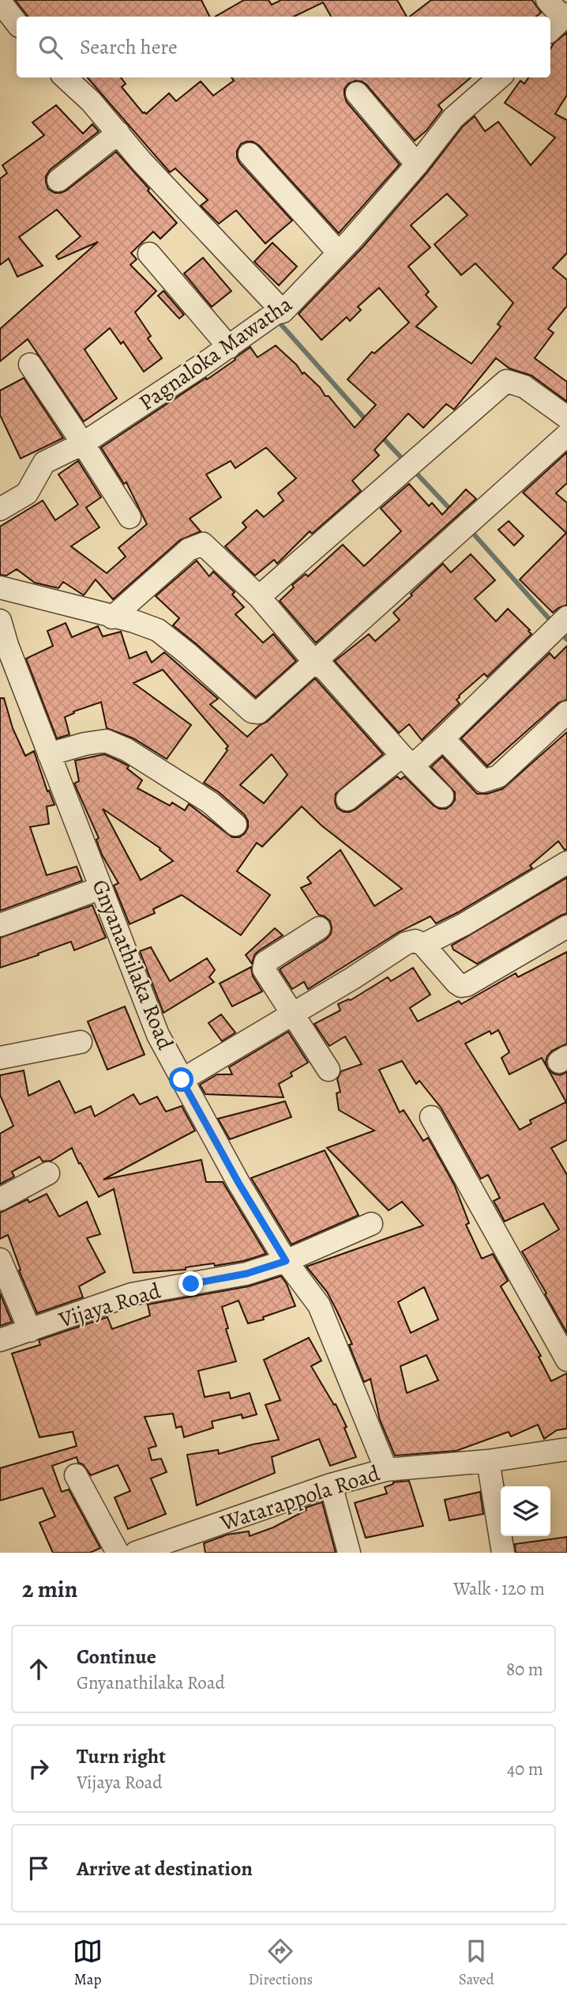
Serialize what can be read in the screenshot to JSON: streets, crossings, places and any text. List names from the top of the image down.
{
  "streets": {
    "street": [
      "Pagnaloka Mawatha",
      "Gnyanathilaka Road",
      "Vijaya Road",
      "Watarappola Road"
    ]
  },
  "crossings": [
    ["Gnyanathilaka Road", "Vijaya Road"],
    ["Gnyanathilaka Road", "Watarappola Road"]
  ],
  "page": {
    "search": "Search here",
    "heading": ["2 min", "Walk · 120 m"],
    "list": [
      ["Continue", "Gnyanathilaka Road", "80 m"],
      ["Turn right", "Vijaya Road", "40 m"],
      "Arrive at destination"
    ],
    "nav": ["Map", "Directions", "Saved"]
  }
}
